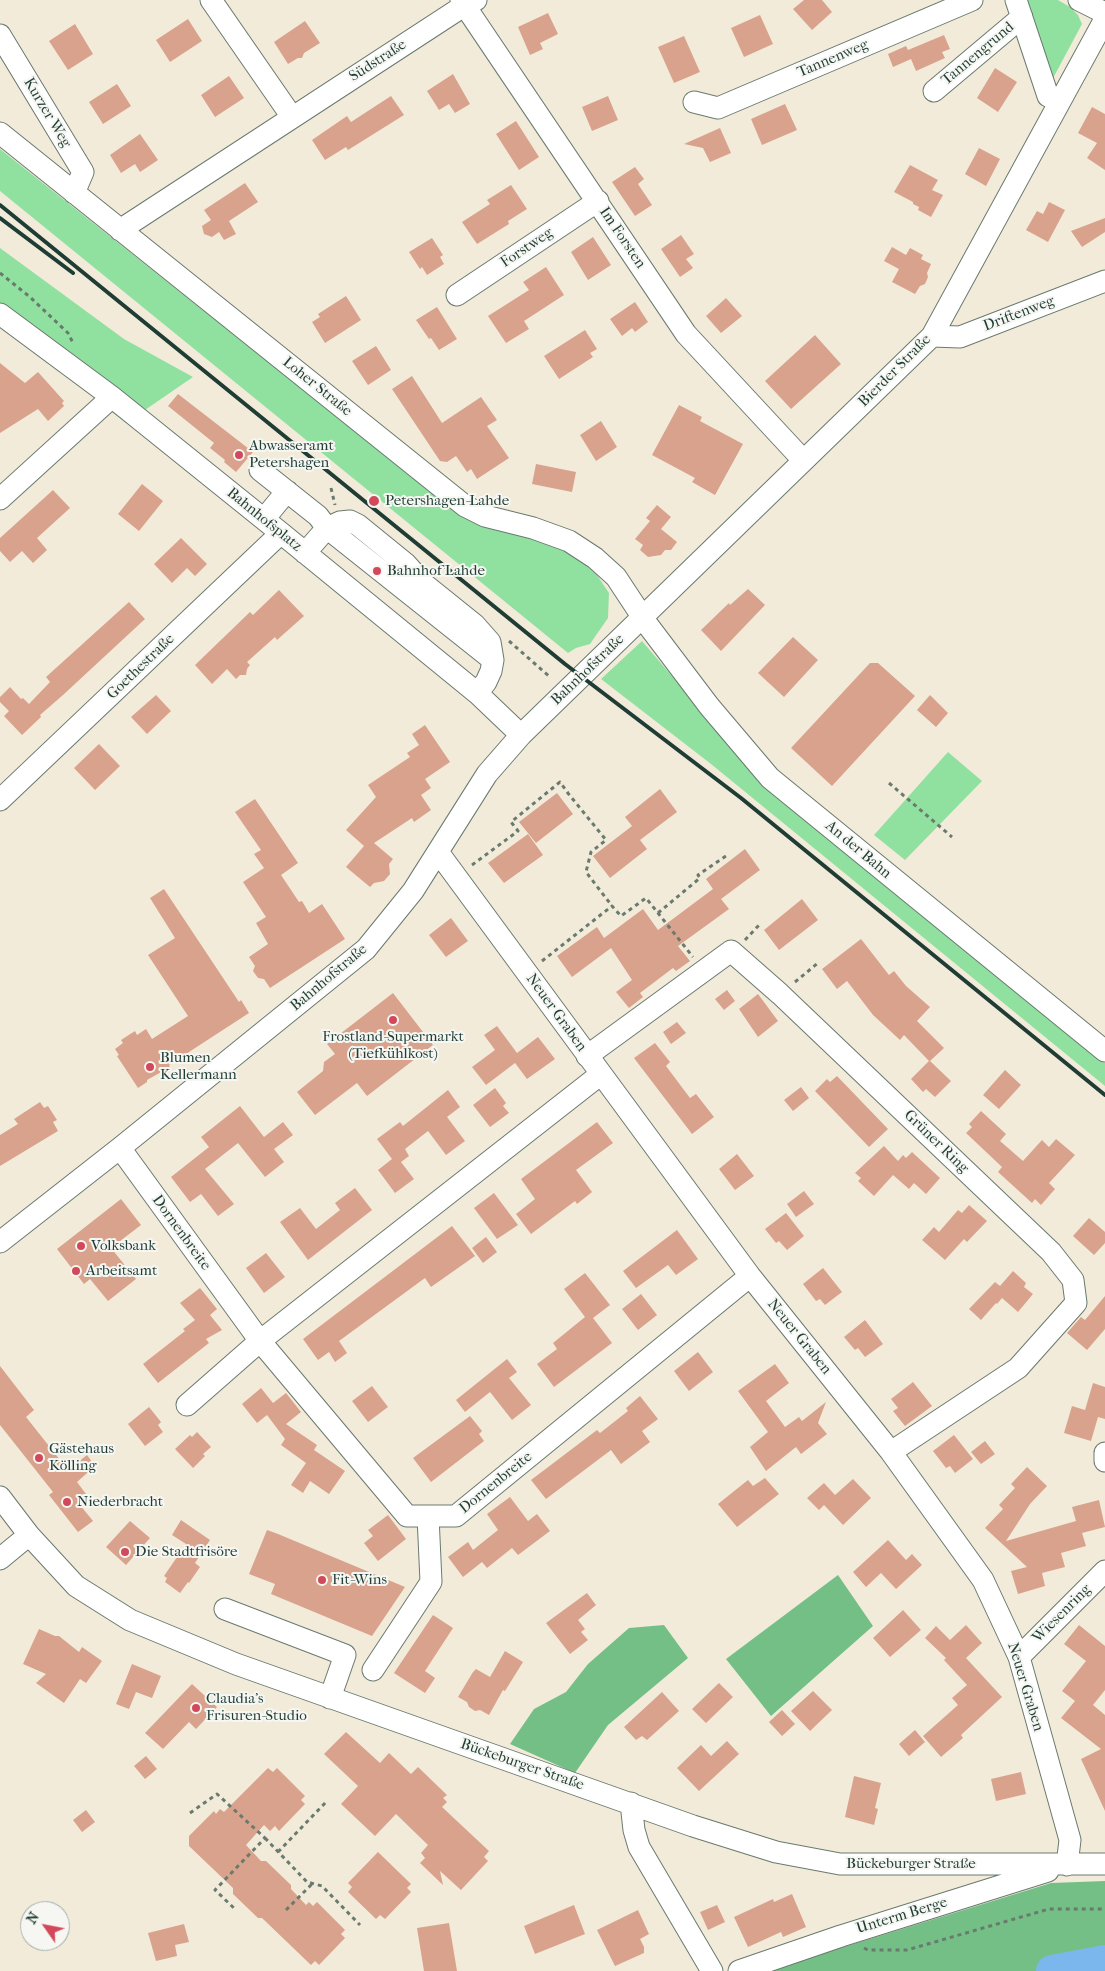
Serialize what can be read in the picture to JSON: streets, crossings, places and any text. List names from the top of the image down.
{
  "streets": {
    "street": [
      "Tannengrund",
      "Tannenweg",
      "Südstraße",
      "Kurzer Weg",
      "Im Forsten",
      "Forstweg",
      "Driftenweg",
      "Bierder Straße",
      "Loher Straße",
      "Bahnhofsplatz",
      "Goethestraße",
      "Bahnhofstraße",
      "An der Bahn",
      "Neuer Graben",
      "Grüner Ring",
      "Dornenbreite",
      "Wiesenring",
      "Bückeburger Straße",
      "Unterm Berge"
    ]
  },
  "crossings": [
    ["Tannengrund", "Bierder Straße"],
    ["Südstraße", "Im Forsten"],
    ["Südstraße", "Loher Straße"],
    ["Kurzer Weg", "Loher Straße"],
    ["Im Forsten", "Forstweg"],
    ["Im Forsten", "Bierder Straße"],
    ["Driftenweg", "Bierder Straße"],
    ["Bierder Straße", "Loher Straße"],
    ["Bierder Straße", "Bahnhofstraße"],
    ["Bierder Straße", "An der Bahn"],
    ["Loher Straße", "Bahnhofstraße"],
    ["Loher Straße", "An der Bahn"],
    ["Bahnhofsplatz", "Goethestraße"],
    ["Bahnhofsplatz", "Bahnhofstraße"],
    ["Bahnhofstraße", "An der Bahn"],
    ["Bahnhofstraße", "Neuer Graben"],
    ["Bahnhofstraße", "Dornenbreite"],
    ["Neuer Graben", "Grüner Ring"],
    ["Neuer Graben", "Dornenbreite"],
    ["Neuer Graben", "Wiesenring"],
    ["Neuer Graben", "Bückeburger Straße"],
    ["Neuer Graben", "Unterm Berge"],
    ["Bückeburger Straße", "Unterm Berge"]
  ],
  "places": [
    "Abwasseramt Petershagen",
    "Petershagen-Lahde",
    "Bahnhof Lahde",
    "Frostland-Supermarkt (Tiefkühlkost)",
    "Blumen Kellermann",
    "Volksbank",
    "Arbeitsamt",
    "Gästehaus Kölling",
    "Niederbracht",
    "Die Stadtfrisöre",
    "Fit-Wins",
    "Claudia's Frisuren-Studio"
  ],
  "north": "top left"
}
